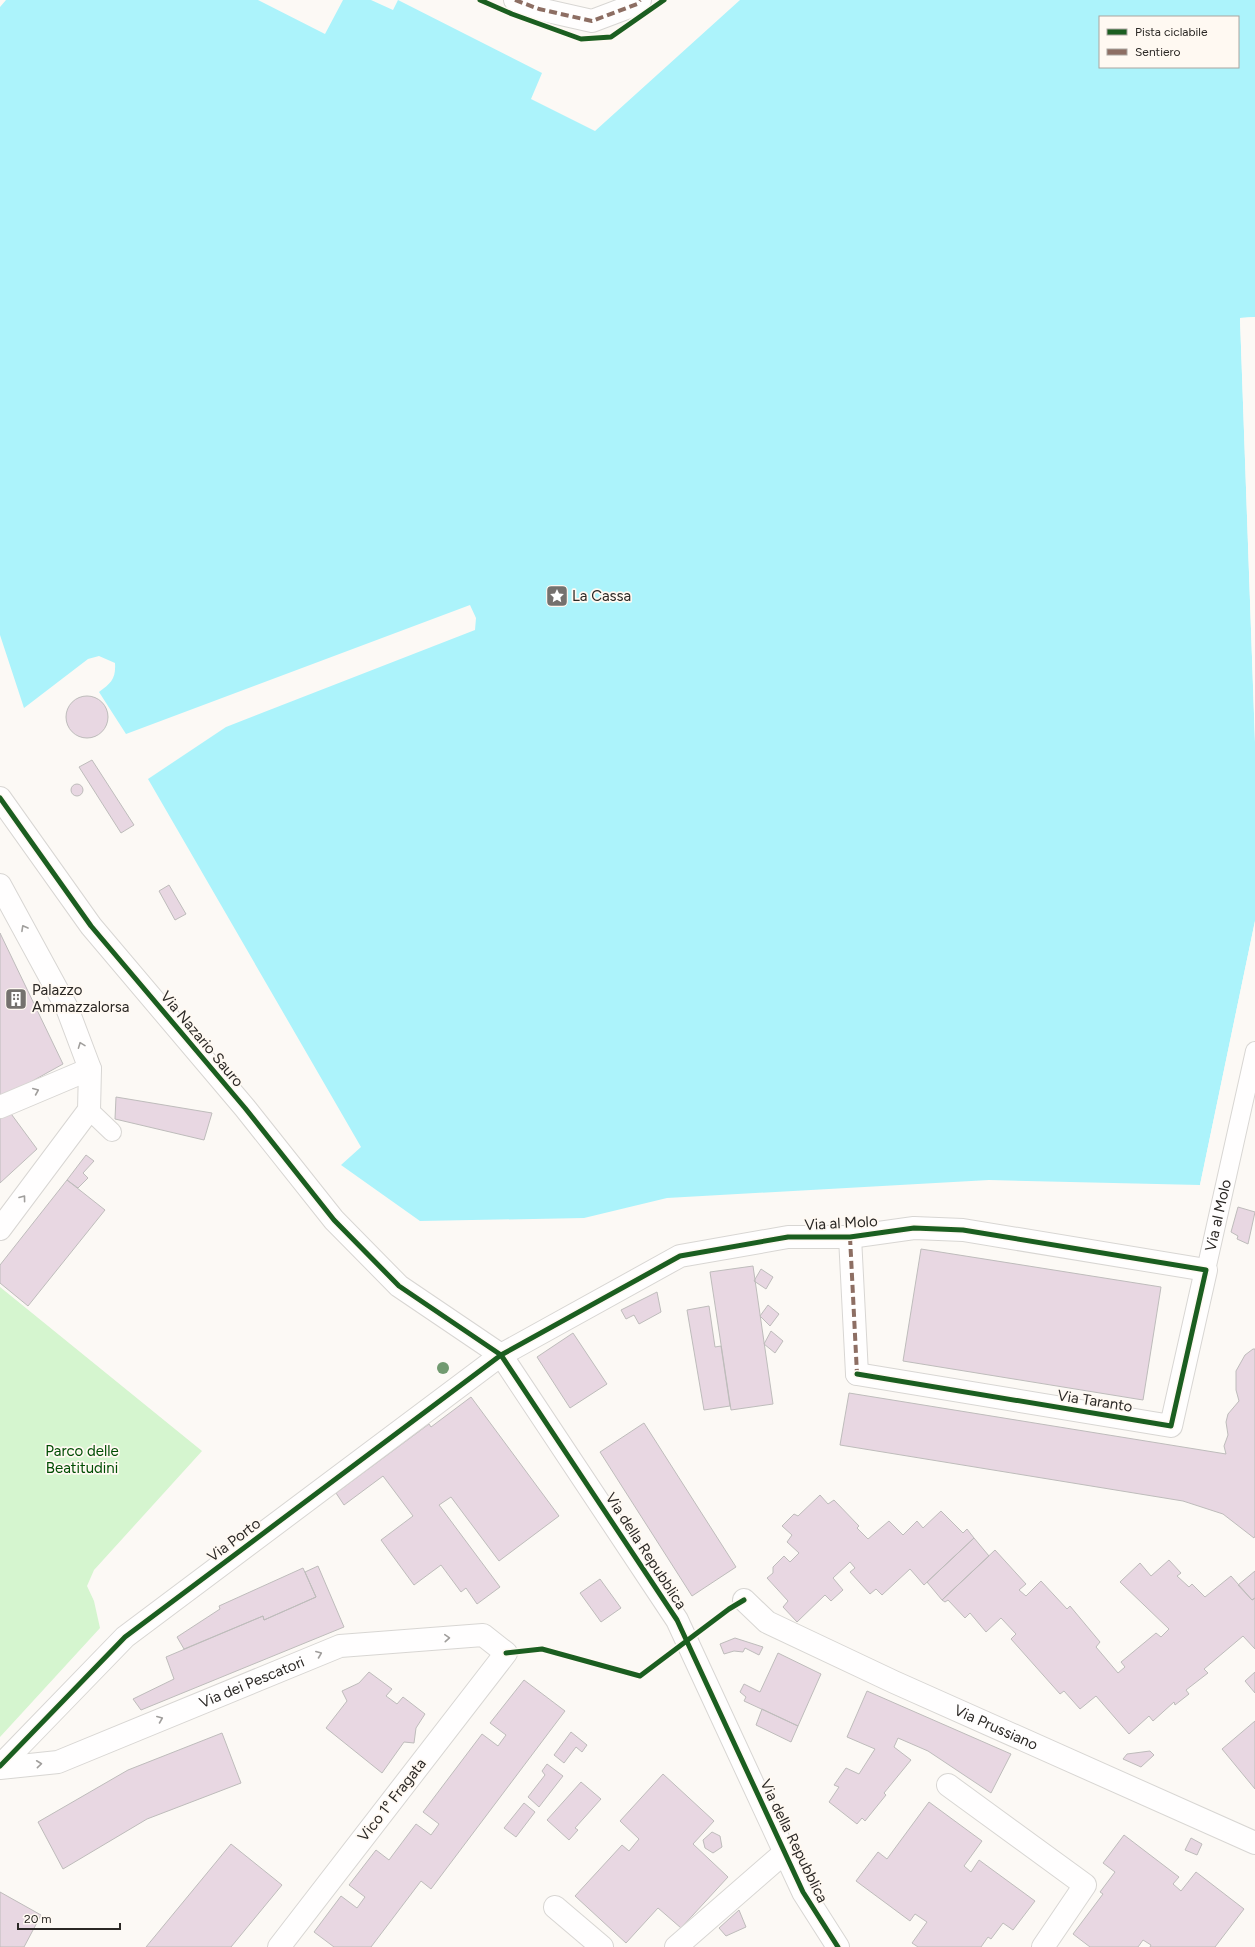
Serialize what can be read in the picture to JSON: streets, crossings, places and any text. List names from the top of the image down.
{
  "streets": {
    "street": [
      "Via Nazario Sauro",
      "Via al Molo",
      "Via Taranto",
      "Via Porto",
      "Via della Repubblica",
      "Via dei Pescatori",
      "Via Prussiano",
      "Vico 1º Fragata"
    ]
  },
  "crossings": [
    ["Via Nazario Sauro", "Via della Repubblica"],
    ["Via al Molo", "Via Taranto"],
    ["Via al Molo", "Via Porto"],
    ["Via al Molo", "Via della Repubblica"],
    ["Via Porto", "Via della Repubblica"],
    ["Via Porto", "Via dei Pescatori"],
    ["Via dei Pescatori", "Vico 1º Fragata"]
  ],
  "one_way": ["Via dei Pescatori"],
  "parks": ["Parco delle Beatitudini"],
  "places": {
    "place": ["La Cassa"],
    "building": ["Palazzo Ammazzalorsa"]
  },
  "legend": ["Pista ciclabile", "Sentiero"],
  "scale_bar": "20 m"
}
